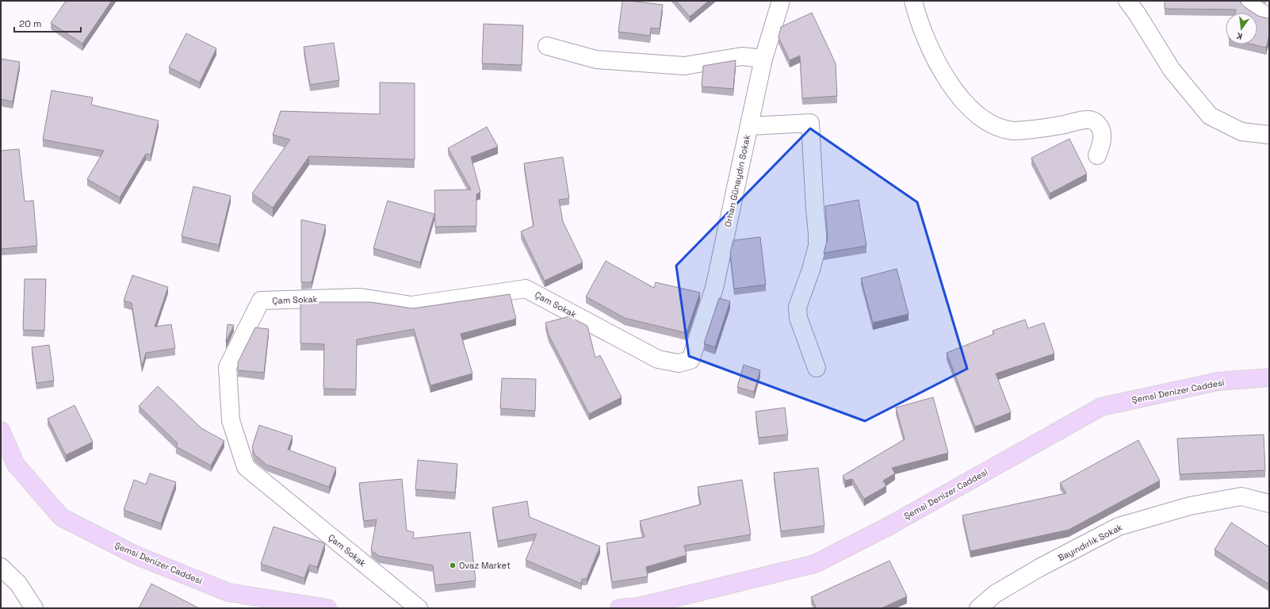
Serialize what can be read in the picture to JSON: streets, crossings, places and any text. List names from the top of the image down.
{
  "streets": {
    "main road": ["Şemsi Denizer Caddesi"],
    "street": ["Orhan Günaydın Sokak", "Çam Sokak", "Bayındırlık Sokak"]
  },
  "crossings": [
    ["Orhan Günaydın Sokak", "Çam Sokak"]
  ],
  "places": ["Ovaz Market"],
  "scale_bar": "20 m",
  "north": "bottom"
}
